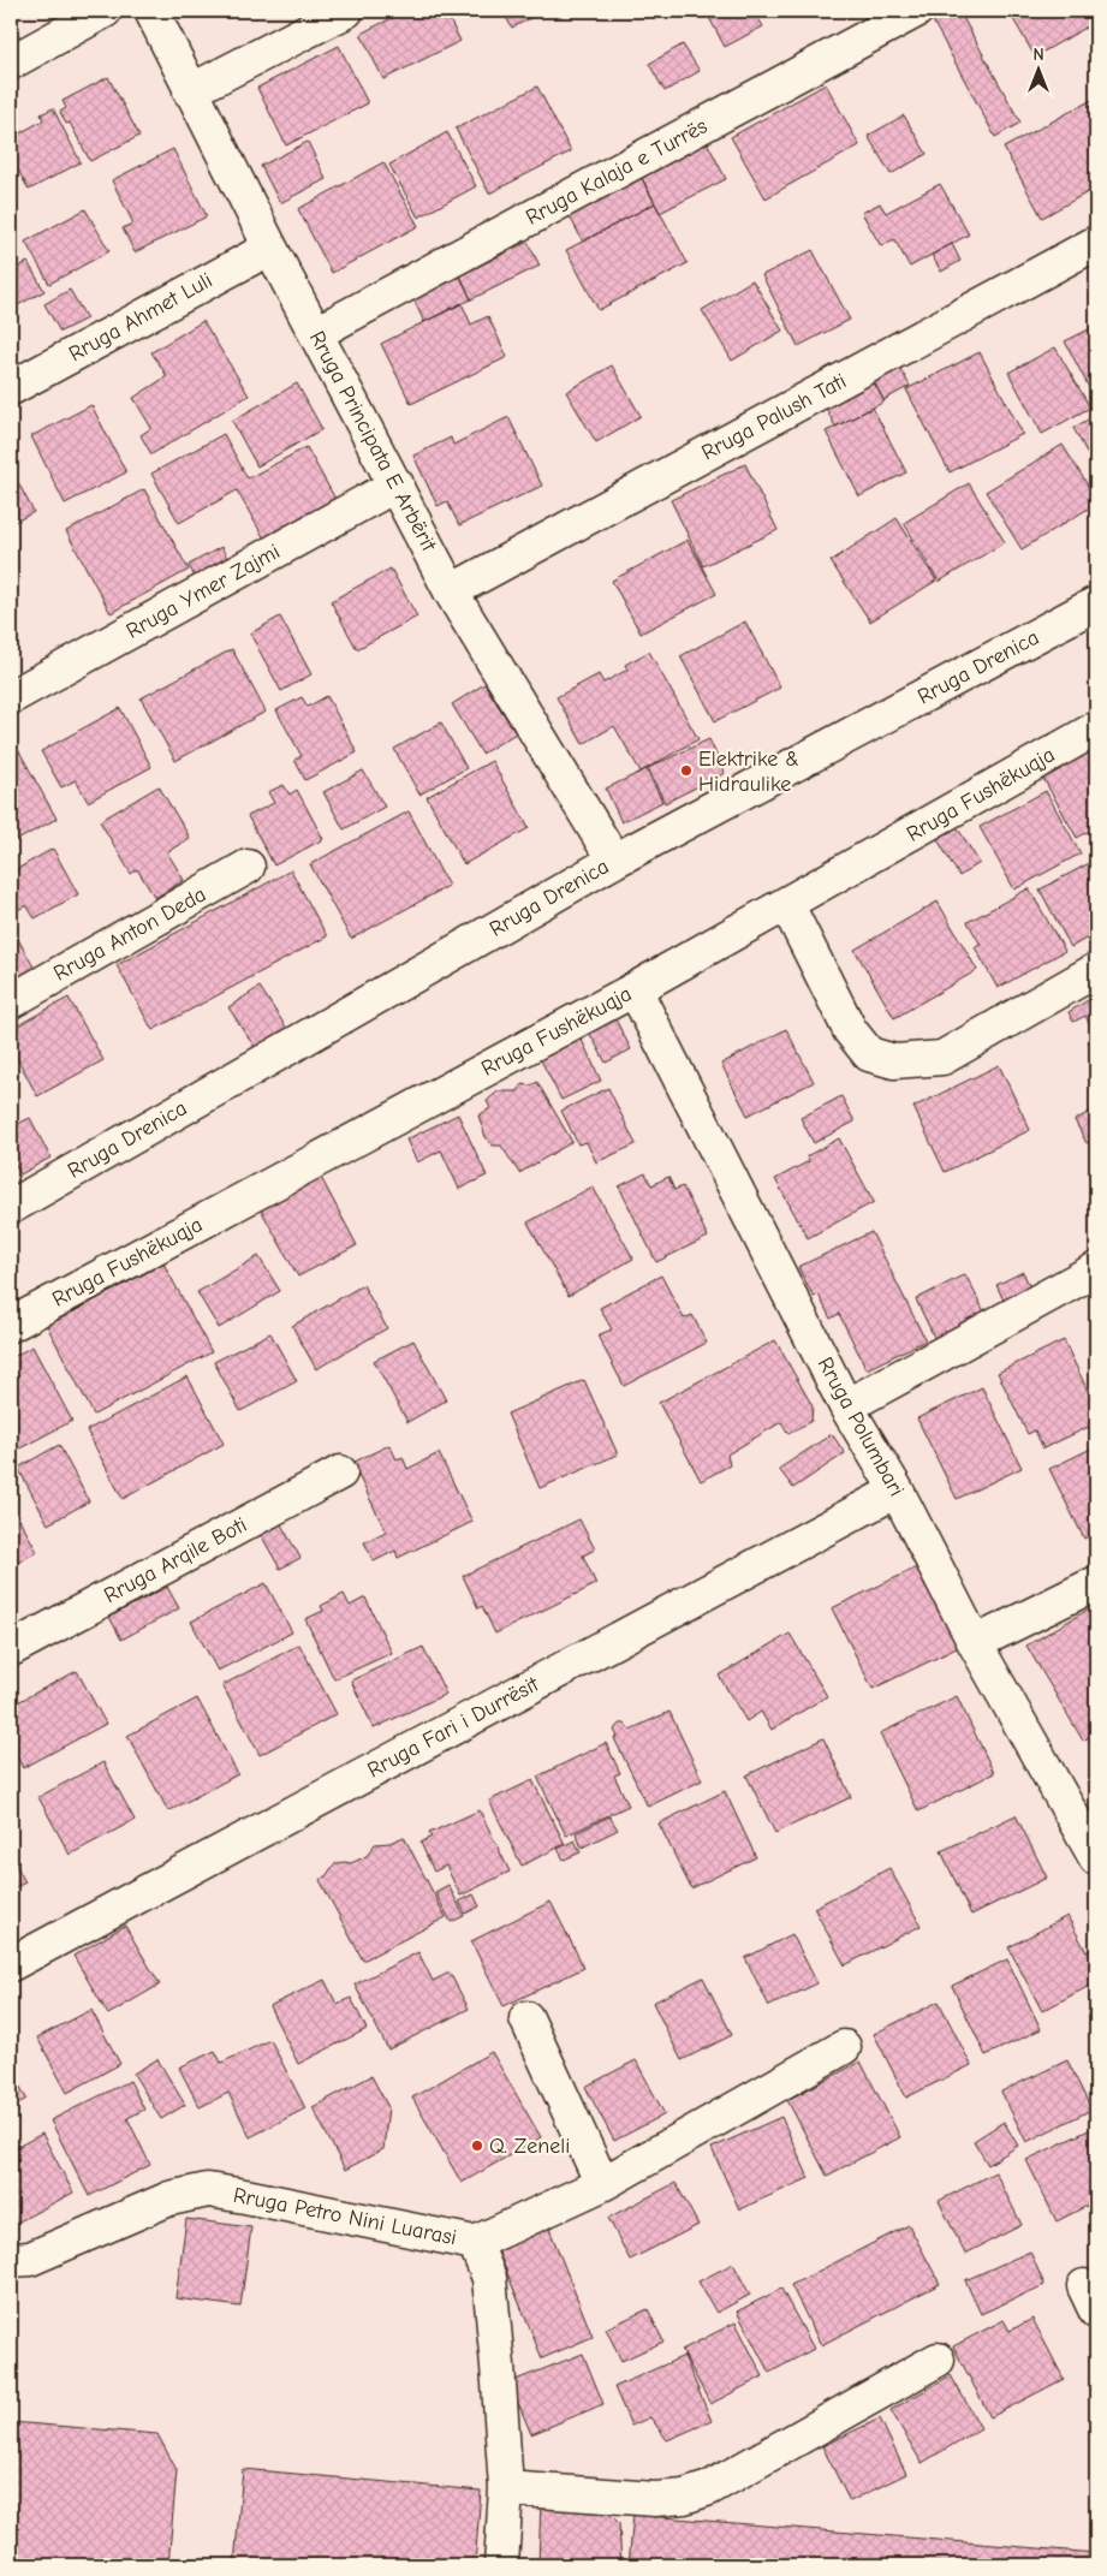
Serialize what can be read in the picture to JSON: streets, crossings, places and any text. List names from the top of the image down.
{
  "streets": {
    "street": [
      "Rruga Kalaja e Turrës",
      "Rruga Ahmet Luli",
      "Rruga Palush Tati",
      "Rruga Principata E Arbërit",
      "Rruga Ymer Zajmi",
      "Rruga Drenica",
      "Rruga Fushëkuqja",
      "Rruga Anton Deda",
      "Rruga Polumbari",
      "Rruga Arqile Boti",
      "Rruga Fari i Durrësit",
      "Rruga Petro Nini Luarasi"
    ]
  },
  "crossings": [
    ["Rruga Kalaja e Turrës", "Rruga Principata E Arbërit"],
    ["Rruga Ahmet Luli", "Rruga Principata E Arbërit"],
    ["Rruga Palush Tati", "Rruga Principata E Arbërit"],
    ["Rruga Principata E Arbërit", "Rruga Ymer Zajmi"],
    ["Rruga Principata E Arbërit", "Rruga Drenica"],
    ["Rruga Fushëkuqja", "Rruga Polumbari"],
    ["Rruga Polumbari", "Rruga Fari i Durrësit"]
  ],
  "places": ["Elektrike & Hidraulike", "Q. Zeneli"],
  "north": "top"
}
